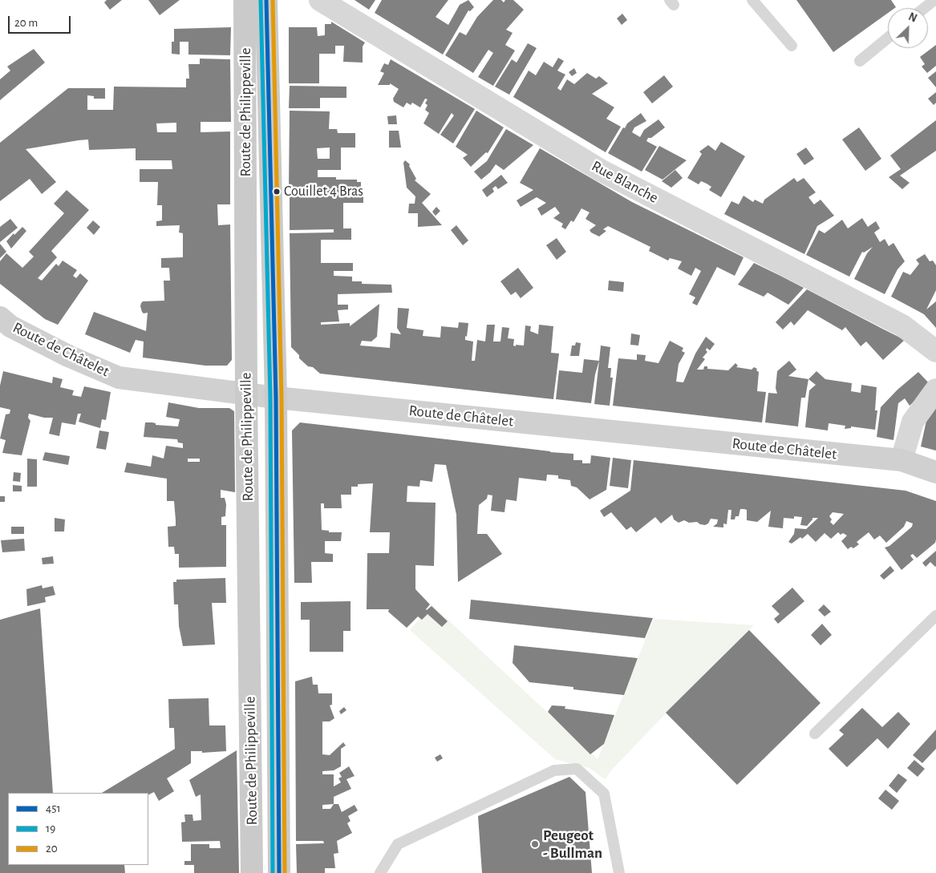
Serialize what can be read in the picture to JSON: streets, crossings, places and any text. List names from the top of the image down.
{
  "streets": {
    "main road": ["Route de Philippeville", "Route de Châtelet"],
    "street": ["Rue Blanche"]
  },
  "crossings": [
    ["Route de Philippeville", "Route de Châtelet"]
  ],
  "places": ["Couillet 4 Bras", "Peugeot - Bullman"],
  "lines": ["transit line 451", "transit line 19", "transit line 20"],
  "legend": ["451", "19", "20"],
  "scale_bar": "20 m",
  "north": "top right"
}
